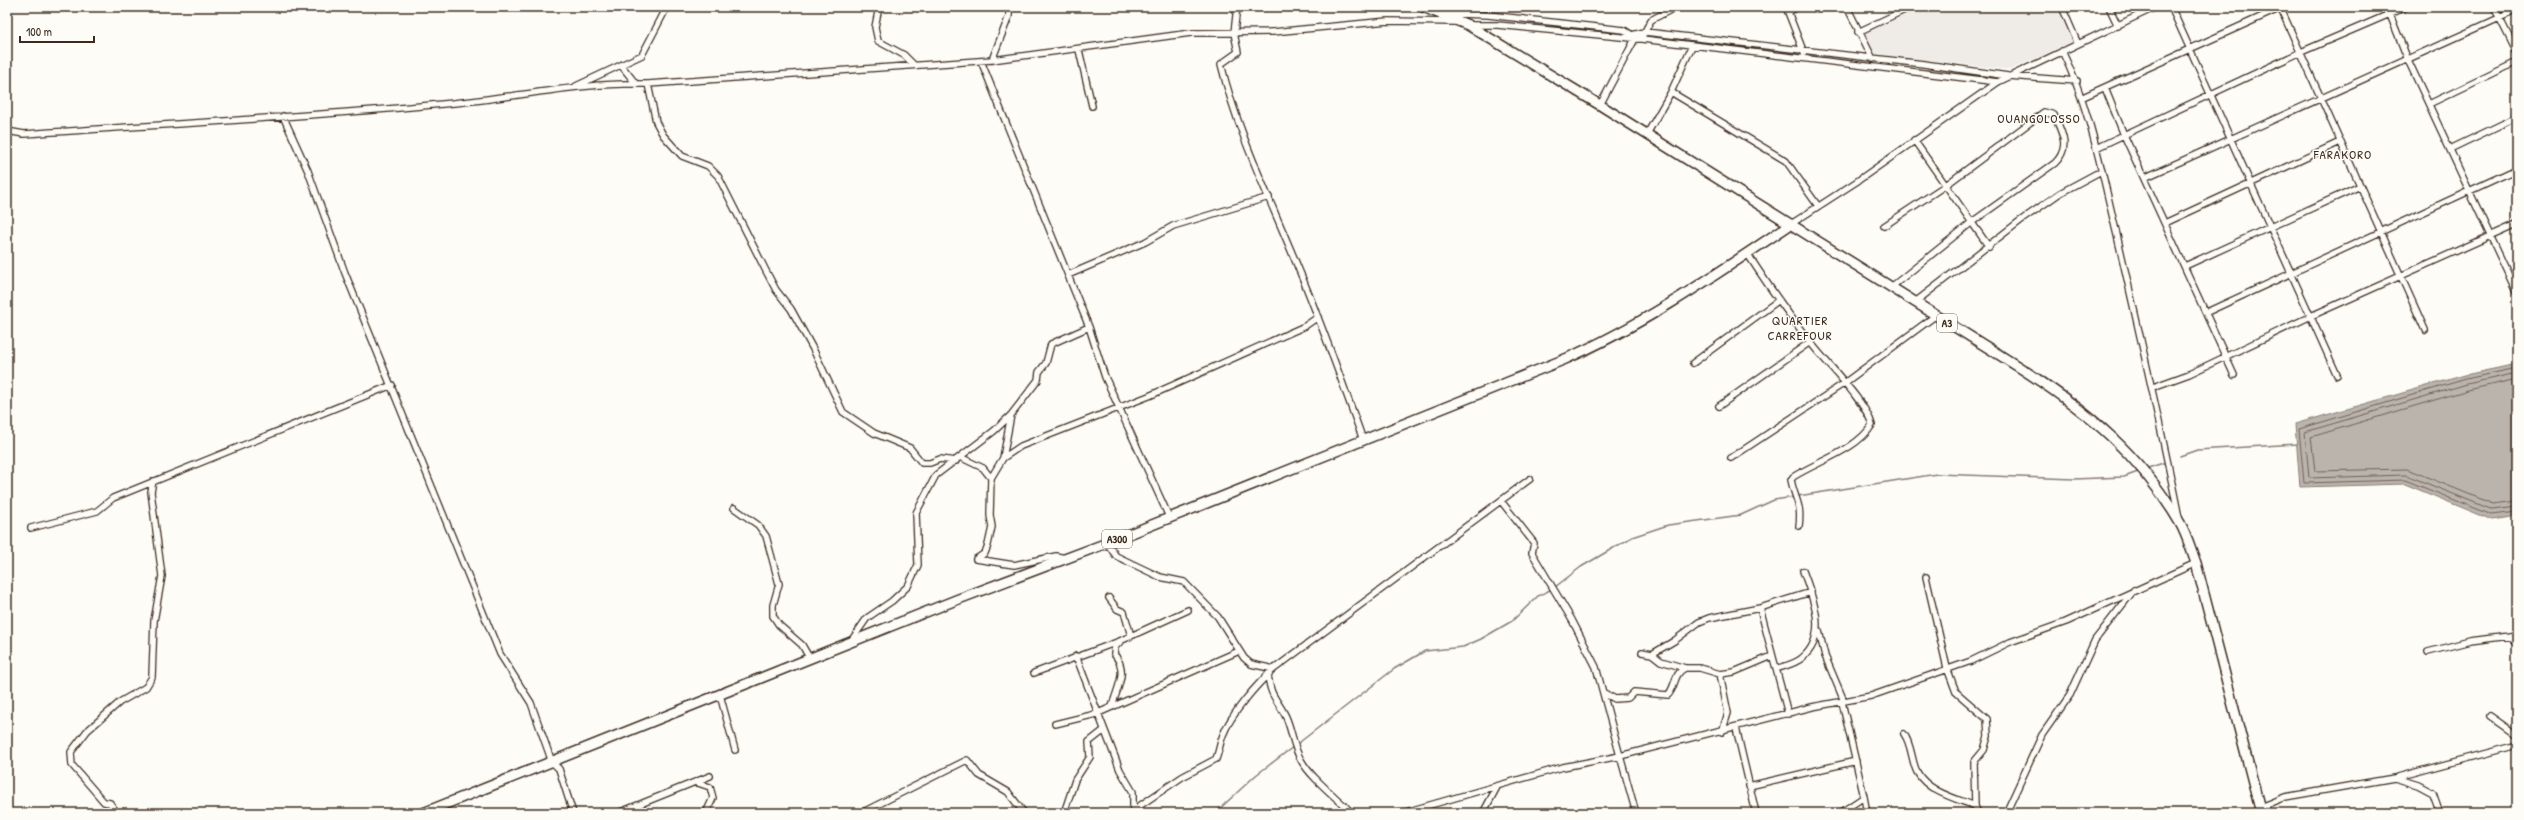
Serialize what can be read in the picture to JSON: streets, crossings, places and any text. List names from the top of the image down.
{
  "streets": {
    "highway": ["A3", "A300"]
  },
  "crossings": [
    ["A3", "A300"]
  ],
  "districts": ["OUANGOLOSSO", "FARAKORO", "QUARTIER CARREFOUR"],
  "scale_bar": "100 m"
}
